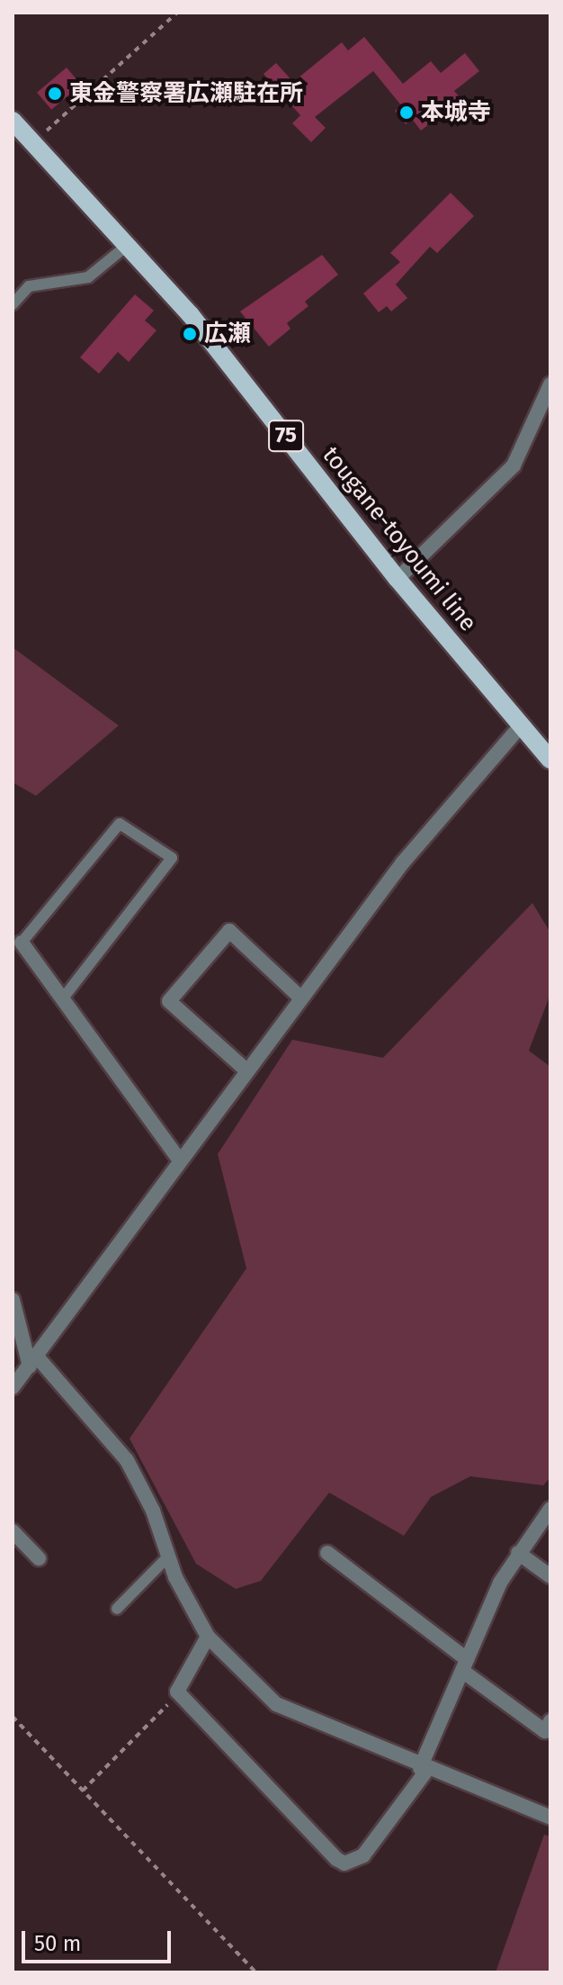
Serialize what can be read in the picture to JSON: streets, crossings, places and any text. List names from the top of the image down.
{
  "streets": {
    "main road": ["75", "tougane-toyoumi line"]
  },
  "places": ["東金警察署広瀬駐在所", "本城寺", "広瀬"],
  "scale_bar": "50 m"
}
